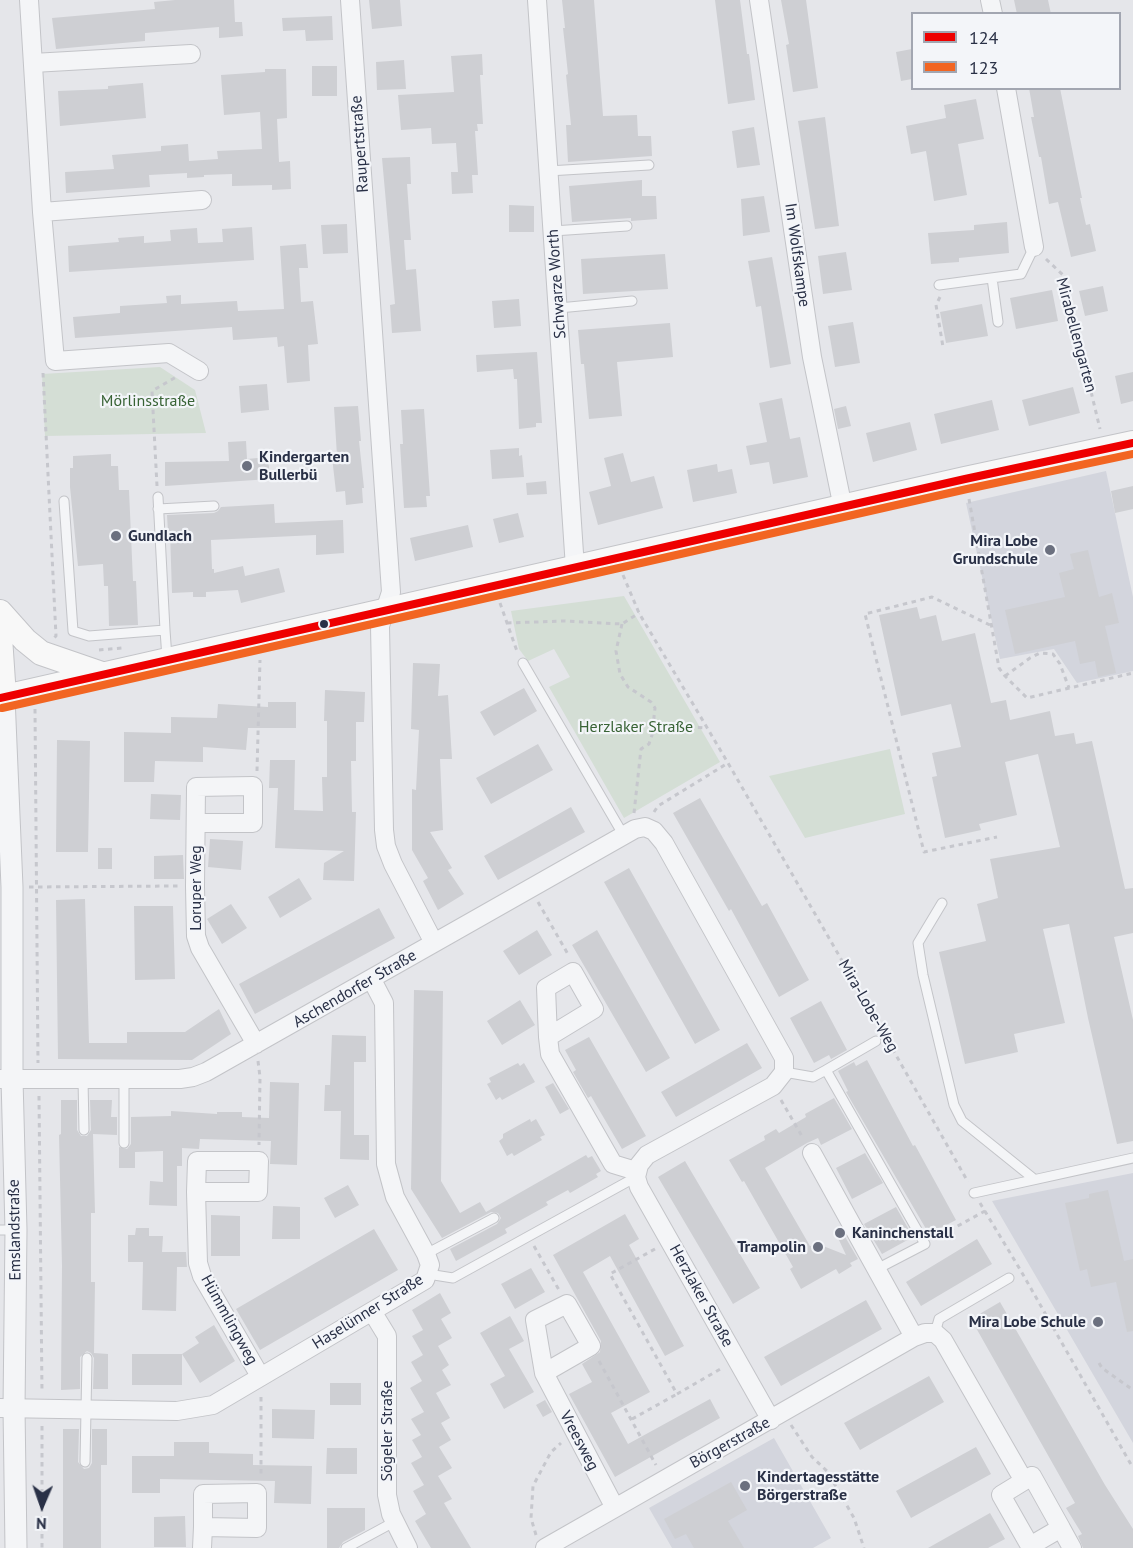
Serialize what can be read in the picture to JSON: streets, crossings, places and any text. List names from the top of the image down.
{
  "streets": {
    "street": [
      "Raupertstraße",
      "Im Wolfskampe",
      "Schwarze Worth",
      "Loruper Weg",
      "Aschendorfer Straße",
      "Emslandstraße",
      "Herzlaker Straße",
      "Haselünner Straße",
      "Hümmlingweg",
      "Sögeler Straße",
      "Vreesweg",
      "Börgerstraße"
    ],
    "path": ["Mirabellengarten", "Mira-Lobe-Weg"]
  },
  "crossings": [
    ["Raupertstraße", "Aschendorfer Straße"],
    ["Loruper Weg", "Aschendorfer Straße"],
    ["Aschendorfer Straße", "Emslandstraße"],
    ["Aschendorfer Straße", "Haselünner Straße"],
    ["Emslandstraße", "Haselünner Straße"],
    ["Herzlaker Straße", "Börgerstraße"],
    ["Haselünner Straße", "Hümmlingweg"],
    ["Haselünner Straße", "Sögeler Straße"],
    ["Vreesweg", "Börgerstraße"]
  ],
  "parks": ["Mörlinsstraße", "Herzlaker Straße"],
  "places": [
    "Kindergarten Bullerbü",
    "Gundlach",
    "Mira Lobe Grundschule",
    "Kaninchenstall",
    "Trampolin",
    "Mira Lobe Schule",
    "Kindertagesstätte Börgerstraße"
  ],
  "lines": ["transit line 124", "transit line 123"],
  "legend": ["124", "123"],
  "north": "bottom"
}
